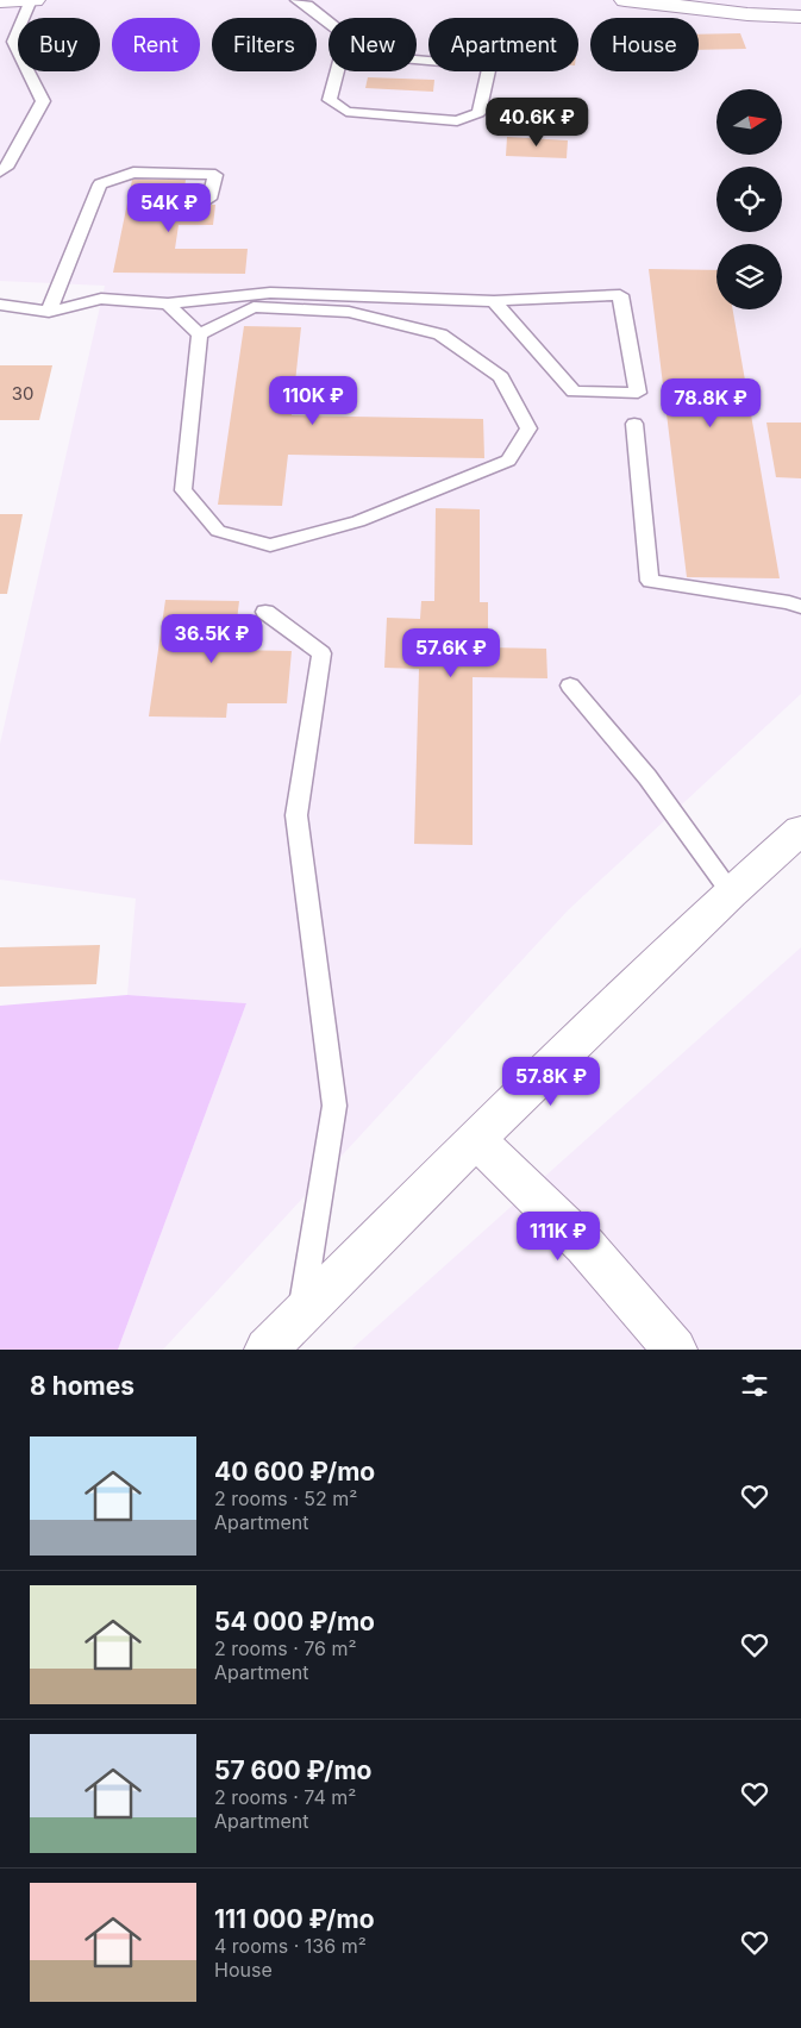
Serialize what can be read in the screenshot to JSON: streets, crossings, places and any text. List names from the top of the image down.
{
  "house_numbers": ["30"],
  "north": "right",
  "page": {
    "chip": [
      "Buy",
      "Rent",
      "Filters",
      "New",
      "Apartment",
      "House"
    ],
    "price": [
      "40.6K ₽",
      "54K ₽",
      "110K ₽",
      "78.8K ₽",
      "36.5K ₽",
      "57.6K ₽",
      "57.8K ₽",
      "111K ₽"
    ],
    "heading": "8 homes",
    "list": [
      {
        "name": "40 600 ₽/mo",
        "note": "2 rooms · 52 m² · Apartment"
      },
      {
        "name": "54 000 ₽/mo",
        "note": "2 rooms · 76 m² · Apartment"
      },
      {
        "name": "57 600 ₽/mo",
        "note": "2 rooms · 74 m² · Apartment"
      },
      {
        "name": "111 000 ₽/mo",
        "note": "4 rooms · 136 m² · House"
      }
    ]
  }
}
